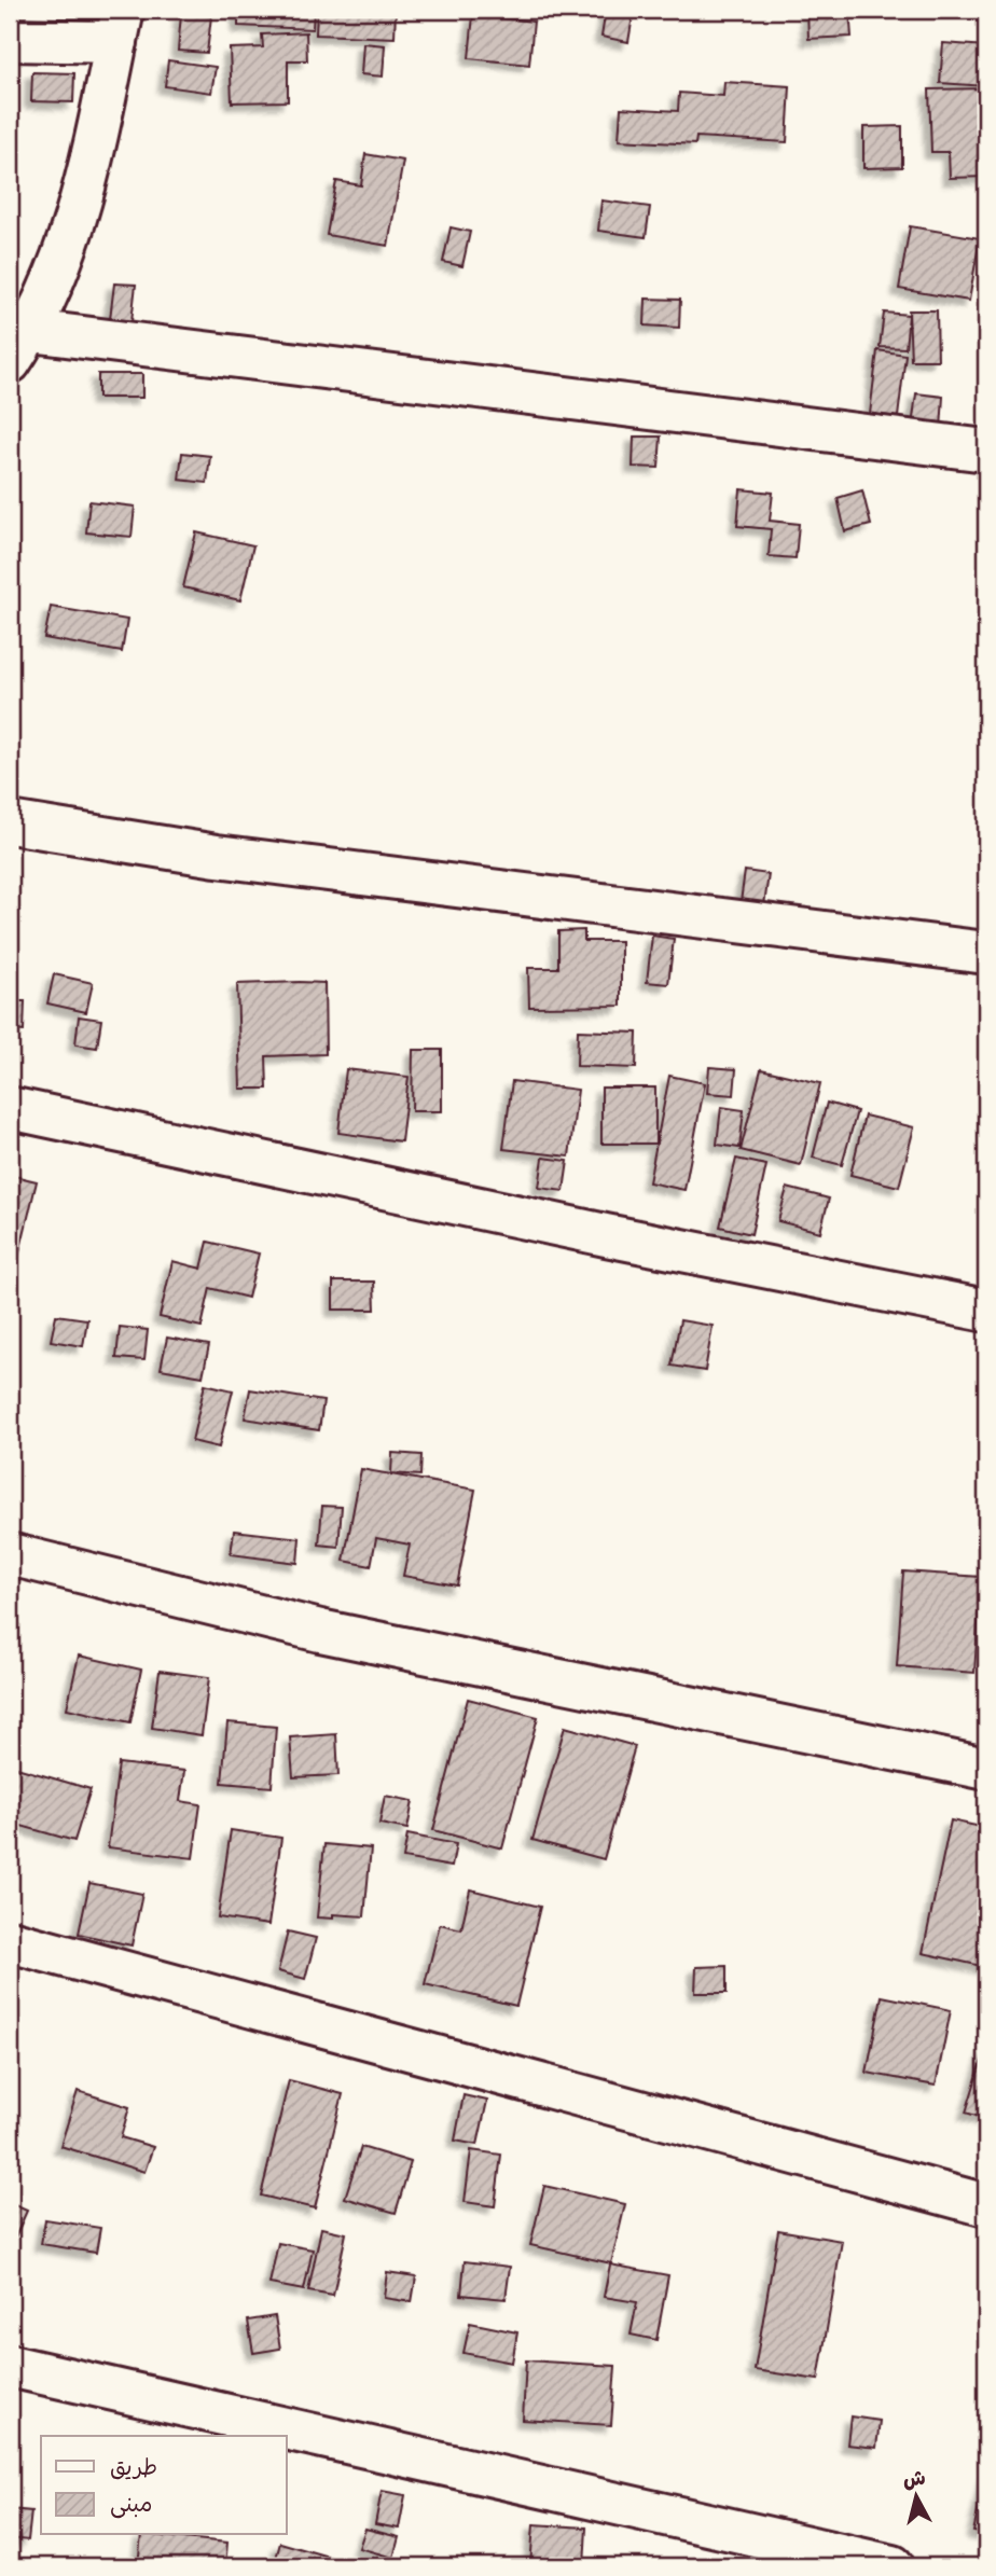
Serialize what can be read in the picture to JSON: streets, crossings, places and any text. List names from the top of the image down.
{
  "legend": ["طريق", "مبنى"],
  "north": "top"
}
